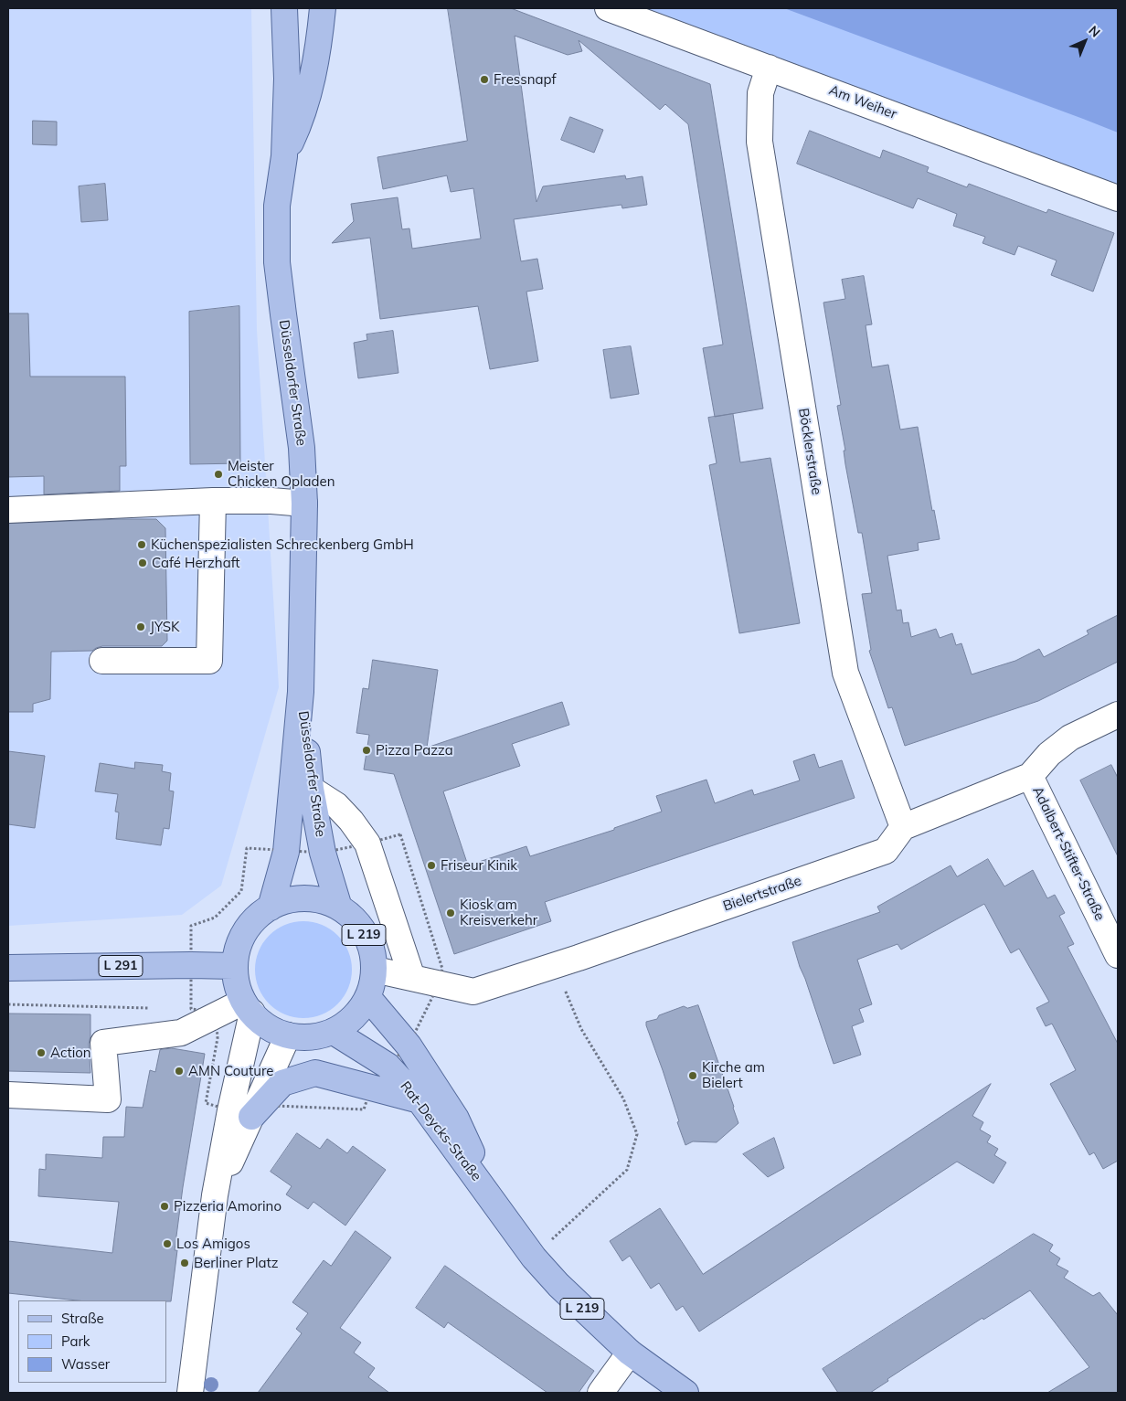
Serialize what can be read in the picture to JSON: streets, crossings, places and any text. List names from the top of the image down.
{
  "streets": {
    "main road": [
      "Düsseldorfer Straße",
      "L 219",
      "L 291",
      "Rat-Deycks-Straße"
    ],
    "street": [
      "Am Weiher",
      "Böcklerstraße",
      "Adalbert-Stifter-Straße",
      "Bielertstraße"
    ]
  },
  "crossings": [
    ["Am Weiher", "Böcklerstraße"],
    ["Düsseldorfer Straße", "Bielertstraße"],
    ["Düsseldorfer Straße", "L 219"],
    ["Düsseldorfer Straße", "L 291"],
    ["Düsseldorfer Straße", "Rat-Deycks-Straße"],
    ["Böcklerstraße", "Bielertstraße"],
    ["Bielertstraße", "L 219"],
    ["Bielertstraße", "L 291"],
    ["Bielertstraße", "Rat-Deycks-Straße"],
    ["L 219", "L 291"],
    ["L 219", "Rat-Deycks-Straße"],
    ["L 291", "Rat-Deycks-Straße"]
  ],
  "places": [
    "Fressnapf",
    "Meister Chicken Opladen",
    "Küchenspezialisten Schreckenberg GmbH",
    "Café Herzhaft",
    "JYSK",
    "Pizza Pazza",
    "Friseur Kinik",
    "Kiosk am Kreisverkehr",
    "Action",
    "AMN Couture",
    "Kirche am Bielert",
    "Pizzeria Amorino",
    "Los Amigos",
    "Berliner Platz"
  ],
  "legend": ["Straße", "Park", "Wasser"],
  "north": "top right"
}
